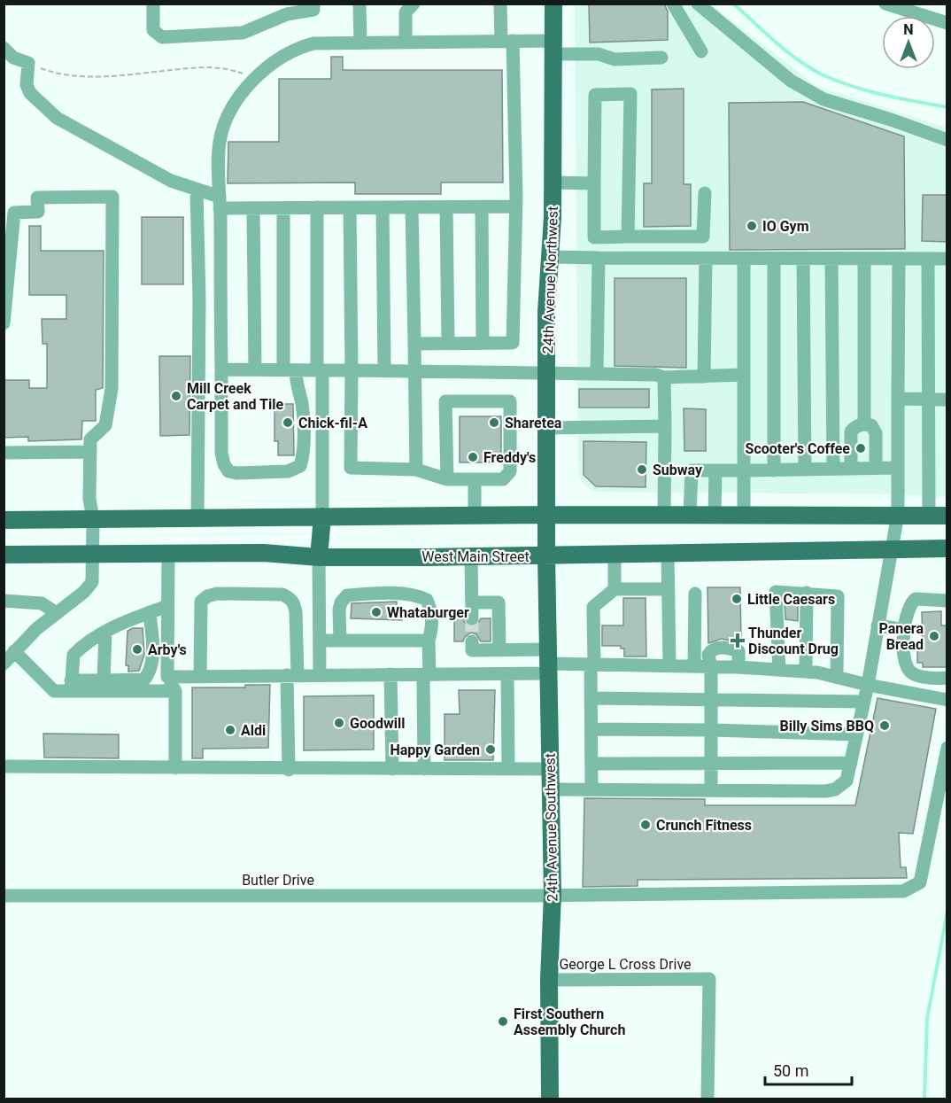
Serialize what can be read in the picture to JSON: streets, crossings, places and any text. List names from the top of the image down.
{
  "streets": {
    "main road": ["24th Avenue Northwest", "West Main Street", "24th Avenue Southwest"],
    "street": ["Butler Drive", "George L Cross Drive"]
  },
  "crossings": [
    ["24th Avenue Northwest", "West Main Street"],
    ["24th Avenue Northwest", "24th Avenue Southwest"],
    ["West Main Street", "24th Avenue Southwest"],
    ["24th Avenue Southwest", "Butler Drive"],
    ["24th Avenue Southwest", "George L Cross Drive"]
  ],
  "places": {
    "other": [
      "IO Gym",
      "Mill Creek Carpet and Tile",
      "Chick-fil-A",
      "Sharetea",
      "Scooter's Coffee",
      "Freddy's",
      "Subway",
      "Little Caesars",
      "Whataburger",
      "Panera Bread",
      "Arby's",
      "Goodwill",
      "Billy Sims BBQ",
      "Aldi",
      "Happy Garden",
      "Crunch Fitness",
      "First Southern Assembly Church"
    ],
    "health": ["Thunder Discount Drug"]
  },
  "scale_bar": "50 m",
  "north": "top"
}
